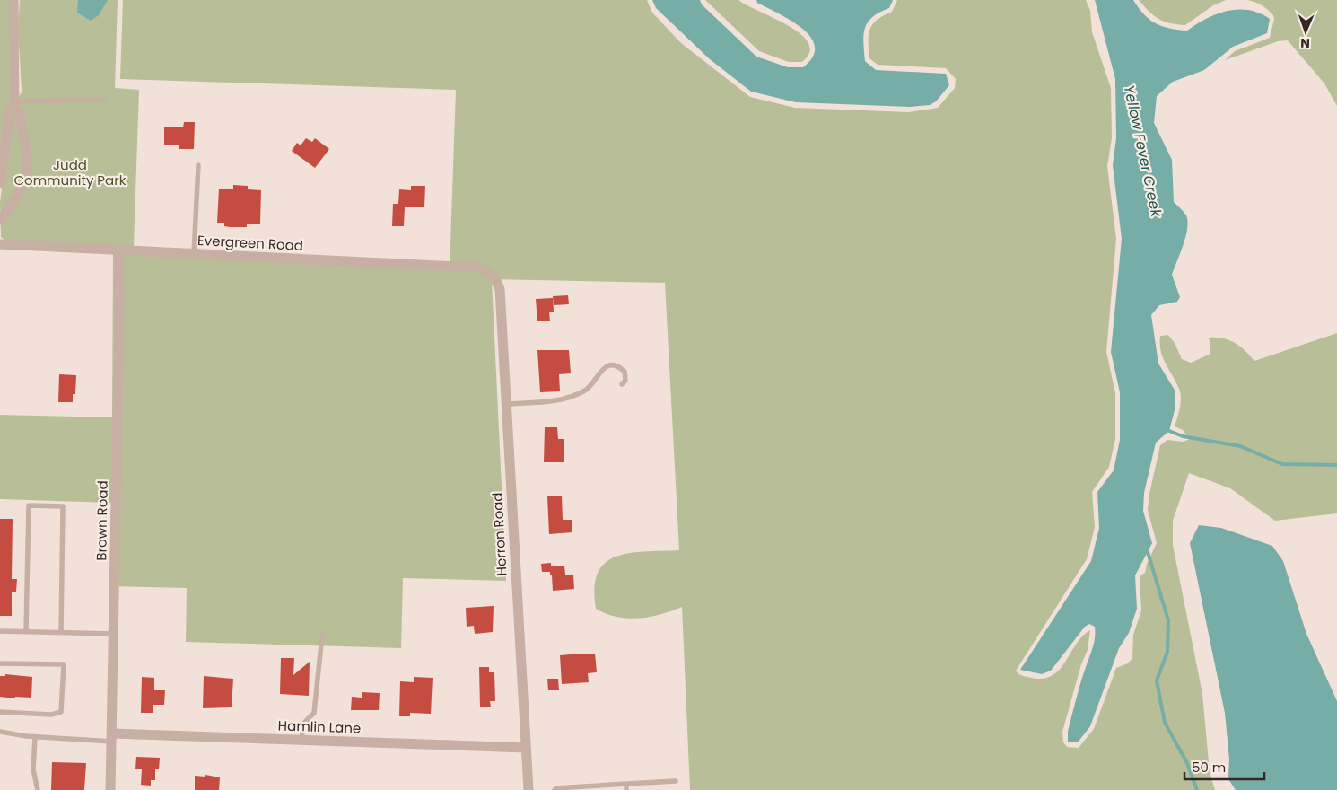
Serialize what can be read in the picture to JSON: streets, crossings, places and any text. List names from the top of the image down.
{
  "streets": {
    "street": [
      "Evergreen Road",
      "Brown Road",
      "Herron Road",
      "Hamlin Lane"
    ]
  },
  "crossings": [
    ["Evergreen Road", "Brown Road"],
    ["Evergreen Road", "Herron Road"],
    ["Brown Road", "Hamlin Lane"],
    ["Herron Road", "Hamlin Lane"]
  ],
  "water": ["Yellow Fever Creek"],
  "parks": ["Judd Community Park"],
  "scale_bar": "50 m",
  "north": "bottom"
}
